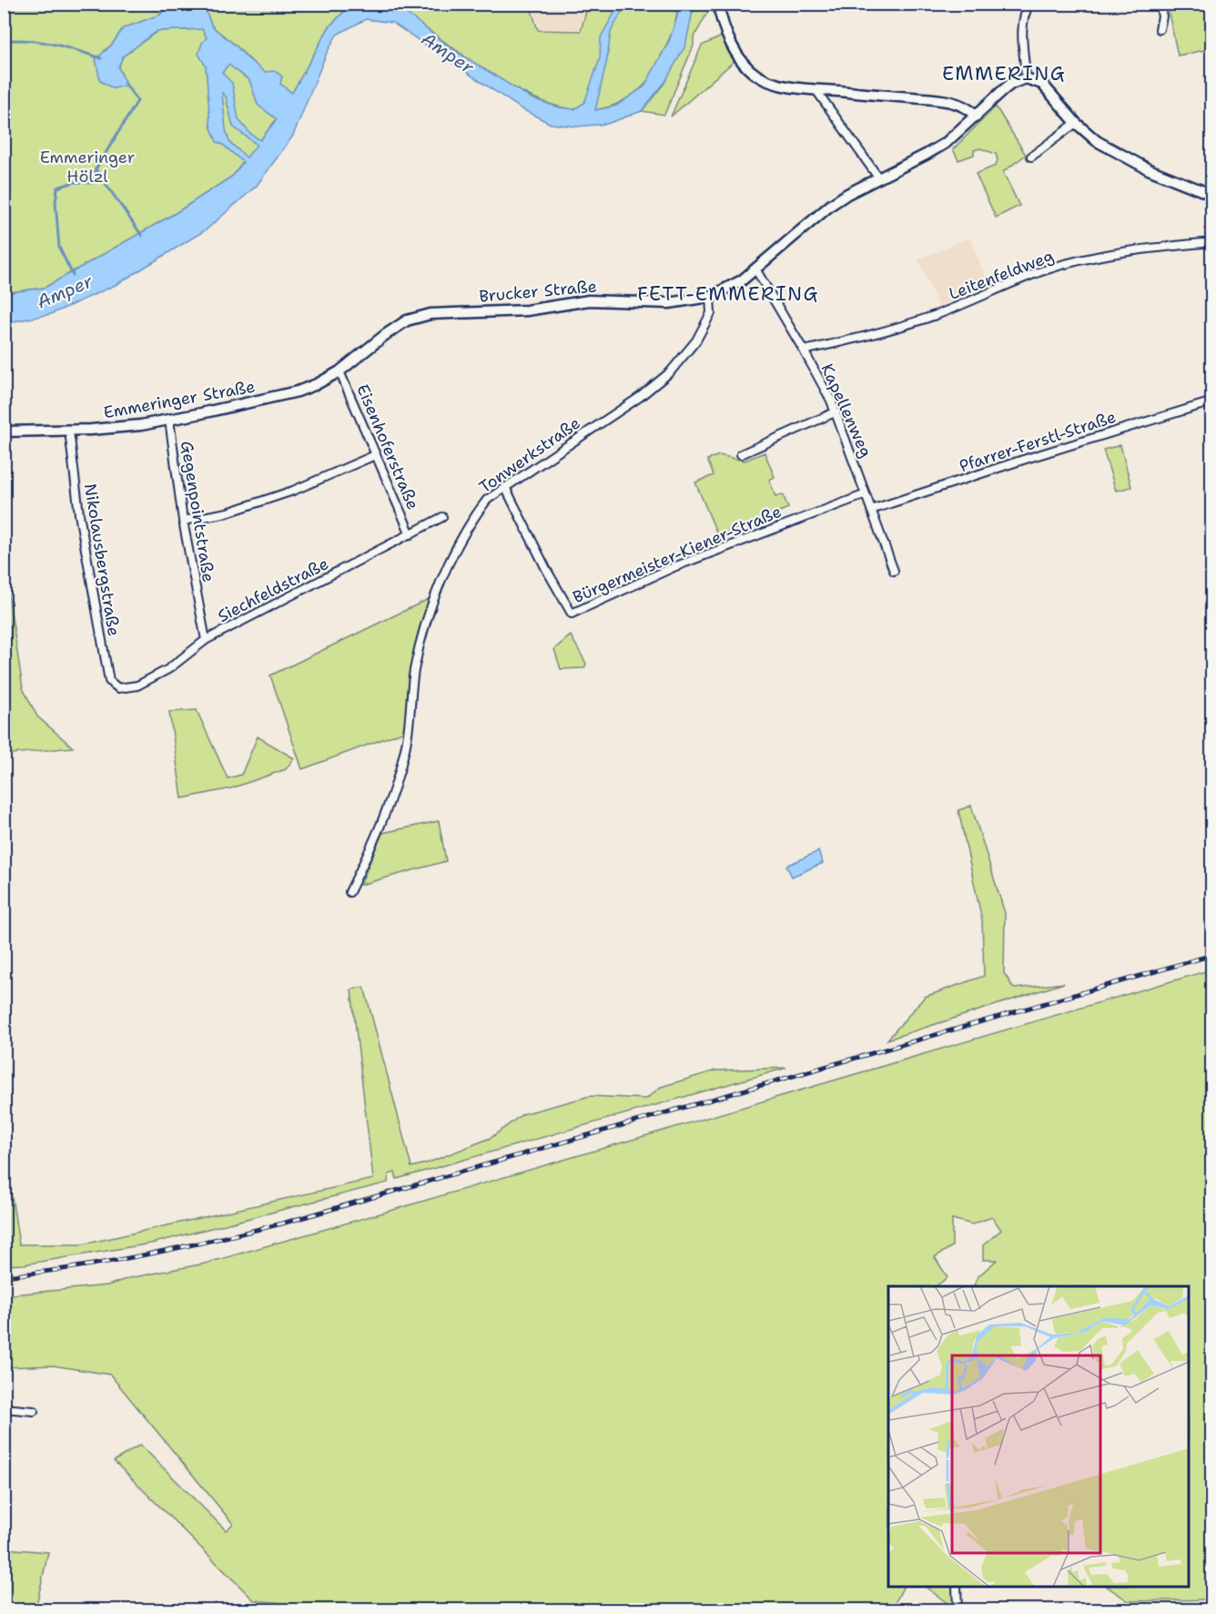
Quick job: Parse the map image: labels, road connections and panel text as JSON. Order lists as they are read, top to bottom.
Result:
{
  "streets": {
    "street": [
      "Leitenfeldweg",
      "Brucker Straße",
      "Emmeringer Straße",
      "Kapellenweg",
      "Pfarrer-Ferstl-Straße",
      "Eisenhoferstraße",
      "Tonwerkstraße",
      "Gegenpointstraße",
      "Bürgermeister-Kiener-Straße",
      "Nikolausbergstraße",
      "Siechfeldstraße"
    ]
  },
  "crossings": [
    ["Leitenfeldweg", "Kapellenweg"],
    ["Brucker Straße", "Emmeringer Straße"],
    ["Brucker Straße", "Kapellenweg"],
    ["Brucker Straße", "Tonwerkstraße"],
    ["Emmeringer Straße", "Eisenhoferstraße"],
    ["Emmeringer Straße", "Gegenpointstraße"],
    ["Emmeringer Straße", "Nikolausbergstraße"],
    ["Kapellenweg", "Pfarrer-Ferstl-Straße"],
    ["Kapellenweg", "Bürgermeister-Kiener-Straße"],
    ["Eisenhoferstraße", "Siechfeldstraße"],
    ["Tonwerkstraße", "Bürgermeister-Kiener-Straße"],
    ["Gegenpointstraße", "Siechfeldstraße"],
    ["Nikolausbergstraße", "Siechfeldstraße"]
  ],
  "districts": ["EMMERING", "FETT-EMMERING"],
  "water": ["Amper"],
  "parks": ["Emmeringer Hölzl"]
}
